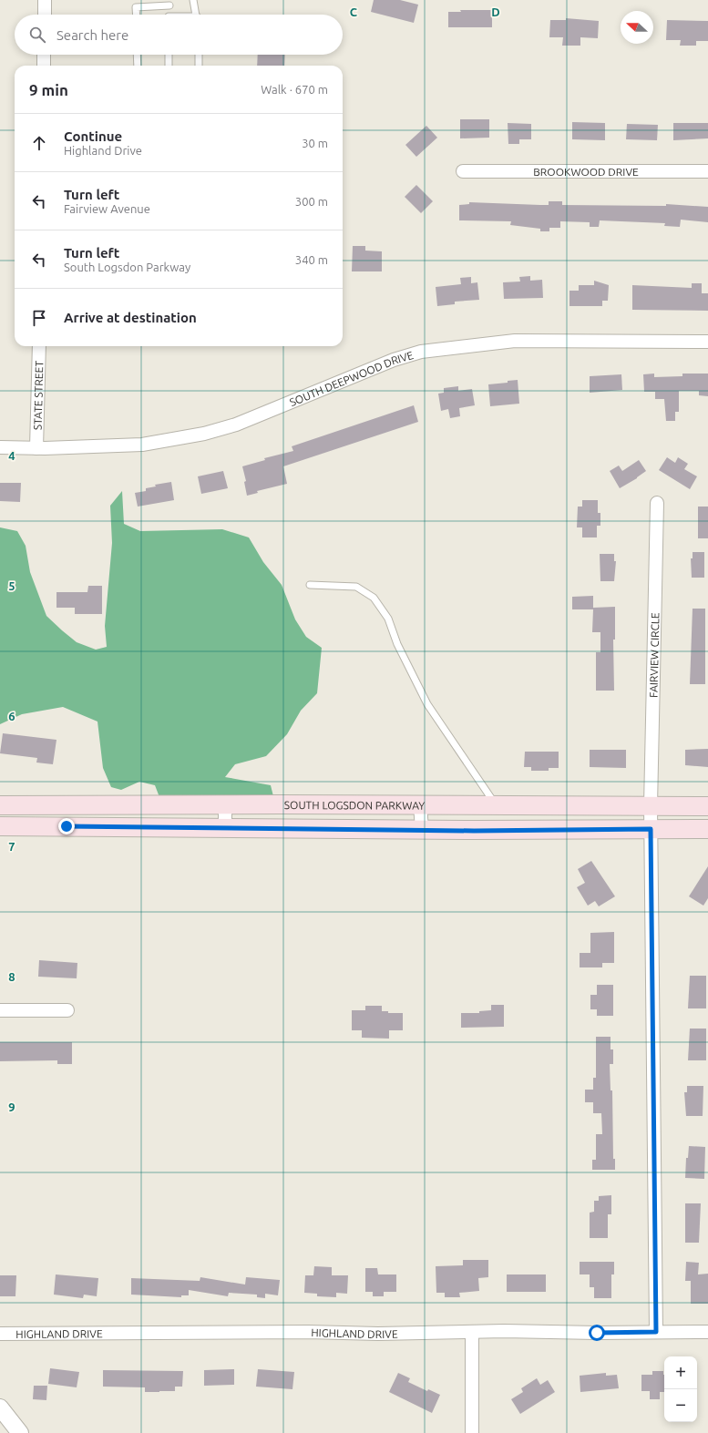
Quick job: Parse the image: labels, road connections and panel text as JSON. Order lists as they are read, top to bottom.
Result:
{
  "streets": {
    "main road": ["SOUTH LOGSDON PARKWAY"],
    "street": [
      "BROOKWOOD DRIVE",
      "SOUTH DEEPWOOD DRIVE",
      "STATE STREET",
      "FAIRVIEW CIRCLE",
      "HIGHLAND DRIVE"
    ]
  },
  "crossings": [
    ["SOUTH DEEPWOOD DRIVE", "STATE STREET"],
    ["FAIRVIEW CIRCLE", "SOUTH LOGSDON PARKWAY"],
    ["FAIRVIEW CIRCLE", "HIGHLAND DRIVE"]
  ],
  "north": "left",
  "page": {
    "search": "Search here",
    "heading": ["9 min", "Walk · 670 m"],
    "list": [
      ["Continue", "Highland Drive", "30 m"],
      ["Turn left", "Fairview Avenue", "300 m"],
      ["Turn left", "South Logsdon Parkway", "340 m"],
      "Arrive at destination"
    ],
    "map_buttons": ["+", "−"]
  },
  "grid": {
    "columns": ["C", "D"],
    "rows": [
      "4",
      "5",
      "6",
      "7",
      "8",
      "9"
    ]
  }
}
